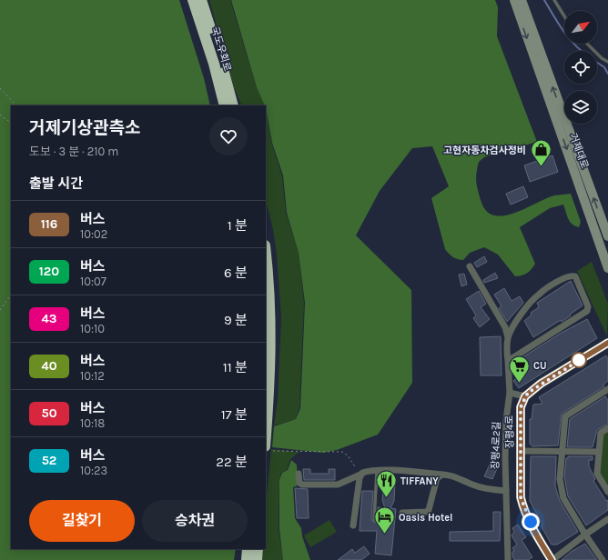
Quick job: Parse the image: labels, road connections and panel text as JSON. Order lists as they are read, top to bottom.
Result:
{
  "streets": {
    "highway": ["국도우회로"],
    "main road": ["거제대로", "장평4로"],
    "street": ["장평4로2길"]
  },
  "places": {
    "shop": ["고현자동차검사정비"],
    "supermarket": ["CU"],
    "restaurant": ["TIFFANY"],
    "hotel": ["Oasis Hotel"]
  },
  "lines": ["bus line 116"],
  "north": "top right",
  "page": {
    "heading": [
      ["거제기상관측소", "도보 · 3 분 · 210 m"],
      "출발 시간"
    ],
    "list": [
      {
        "mark": "116",
        "name": "버스",
        "note": "10:02",
        "value": "1 분"
      },
      {
        "mark": "120",
        "name": "버스",
        "note": "10:07",
        "value": "6 분"
      },
      {
        "mark": "43",
        "name": "버스",
        "note": "10:10",
        "value": "9 분"
      },
      {
        "mark": "40",
        "name": "버스",
        "note": "10:12",
        "value": "11 분"
      },
      {
        "mark": "50",
        "name": "버스",
        "note": "10:18",
        "value": "17 분"
      },
      {
        "mark": "52",
        "name": "버스",
        "note": "10:23",
        "value": "22 분"
      }
    ],
    "buttons": ["길찾기", "승차권"]
  }
}
